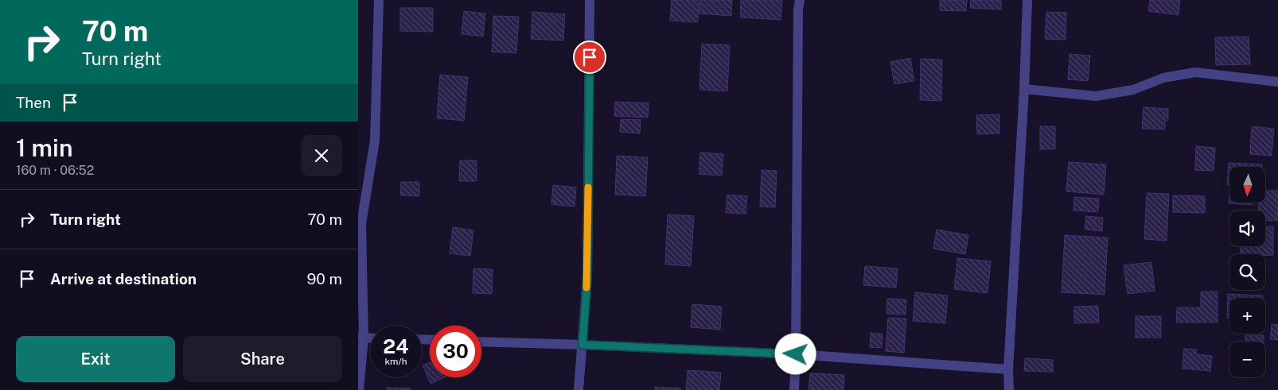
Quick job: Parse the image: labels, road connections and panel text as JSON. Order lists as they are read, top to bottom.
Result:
{
  "north": "bottom",
  "page": {
    "turn": ["70 m", "Turn right"],
    "then": "Then",
    "heading": ["1 min", "160 m · 06:52"],
    "map_buttons": ["+", "−"],
    "list": [
      {
        "name": "Turn right",
        "value": "70 m"
      },
      {
        "name": "Arrive at destination",
        "value": "90 m"
      }
    ],
    "speed": "24 km/h",
    "limit": "30",
    "buttons": ["Exit", "Share"]
  }
}
